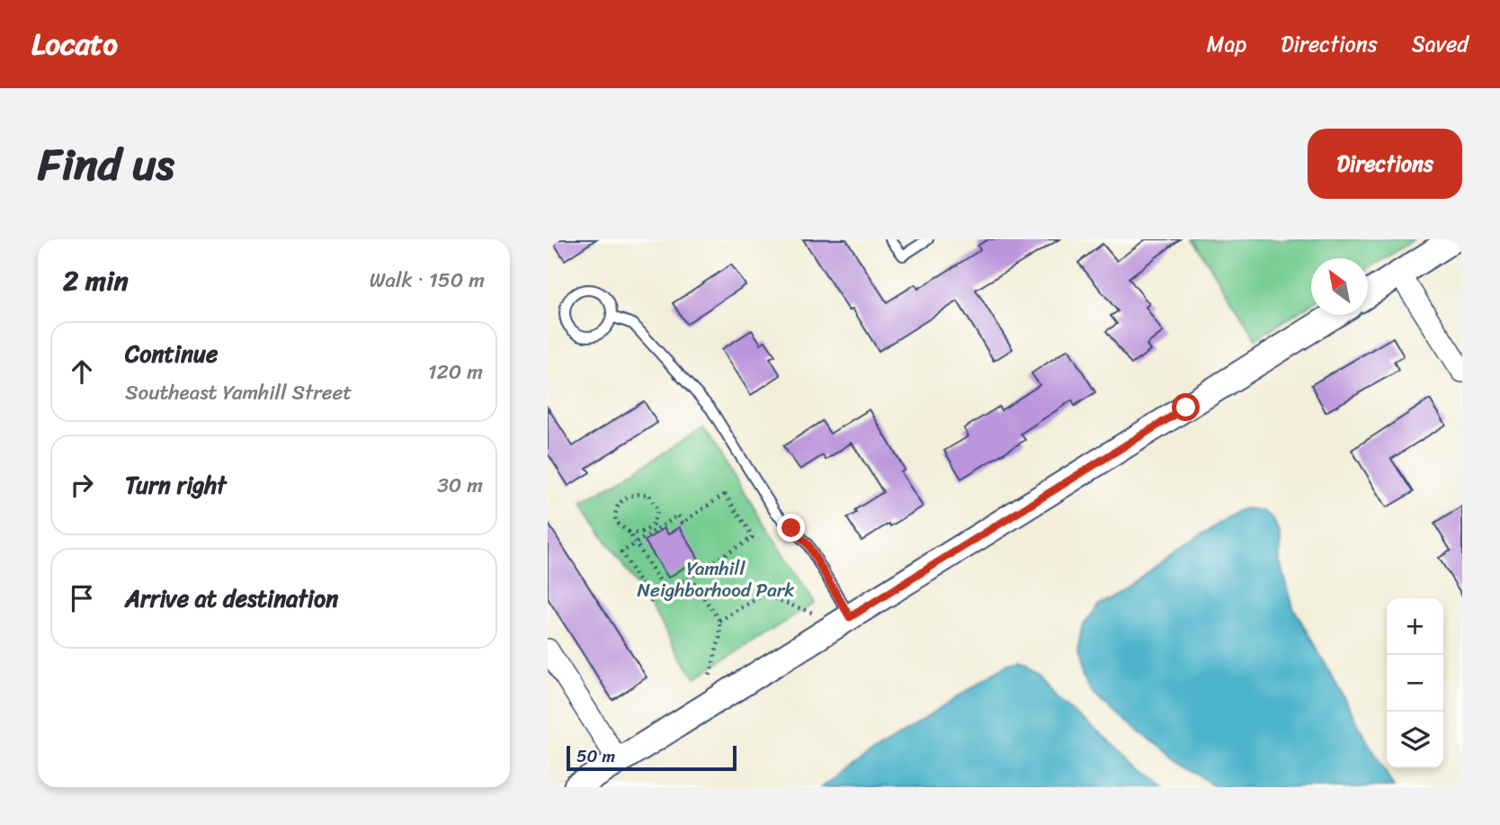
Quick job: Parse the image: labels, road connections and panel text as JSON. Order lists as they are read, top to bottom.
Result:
{
  "parks": ["Yamhill Neighborhood Park"],
  "scale_bar": "50 m",
  "north": "top left",
  "page": {
    "header": "Locato",
    "nav": ["Map", "Directions", "Saved"],
    "title": "Find us",
    "buttons": "Directions",
    "heading": ["2 min", "Walk · 150 m"],
    "list": [
      ["Continue", "Southeast Yamhill Street", "120 m"],
      ["Turn right", "30 m"],
      "Arrive at destination"
    ],
    "map_buttons": ["+", "−"],
    "scale": "50 m"
  }
}
